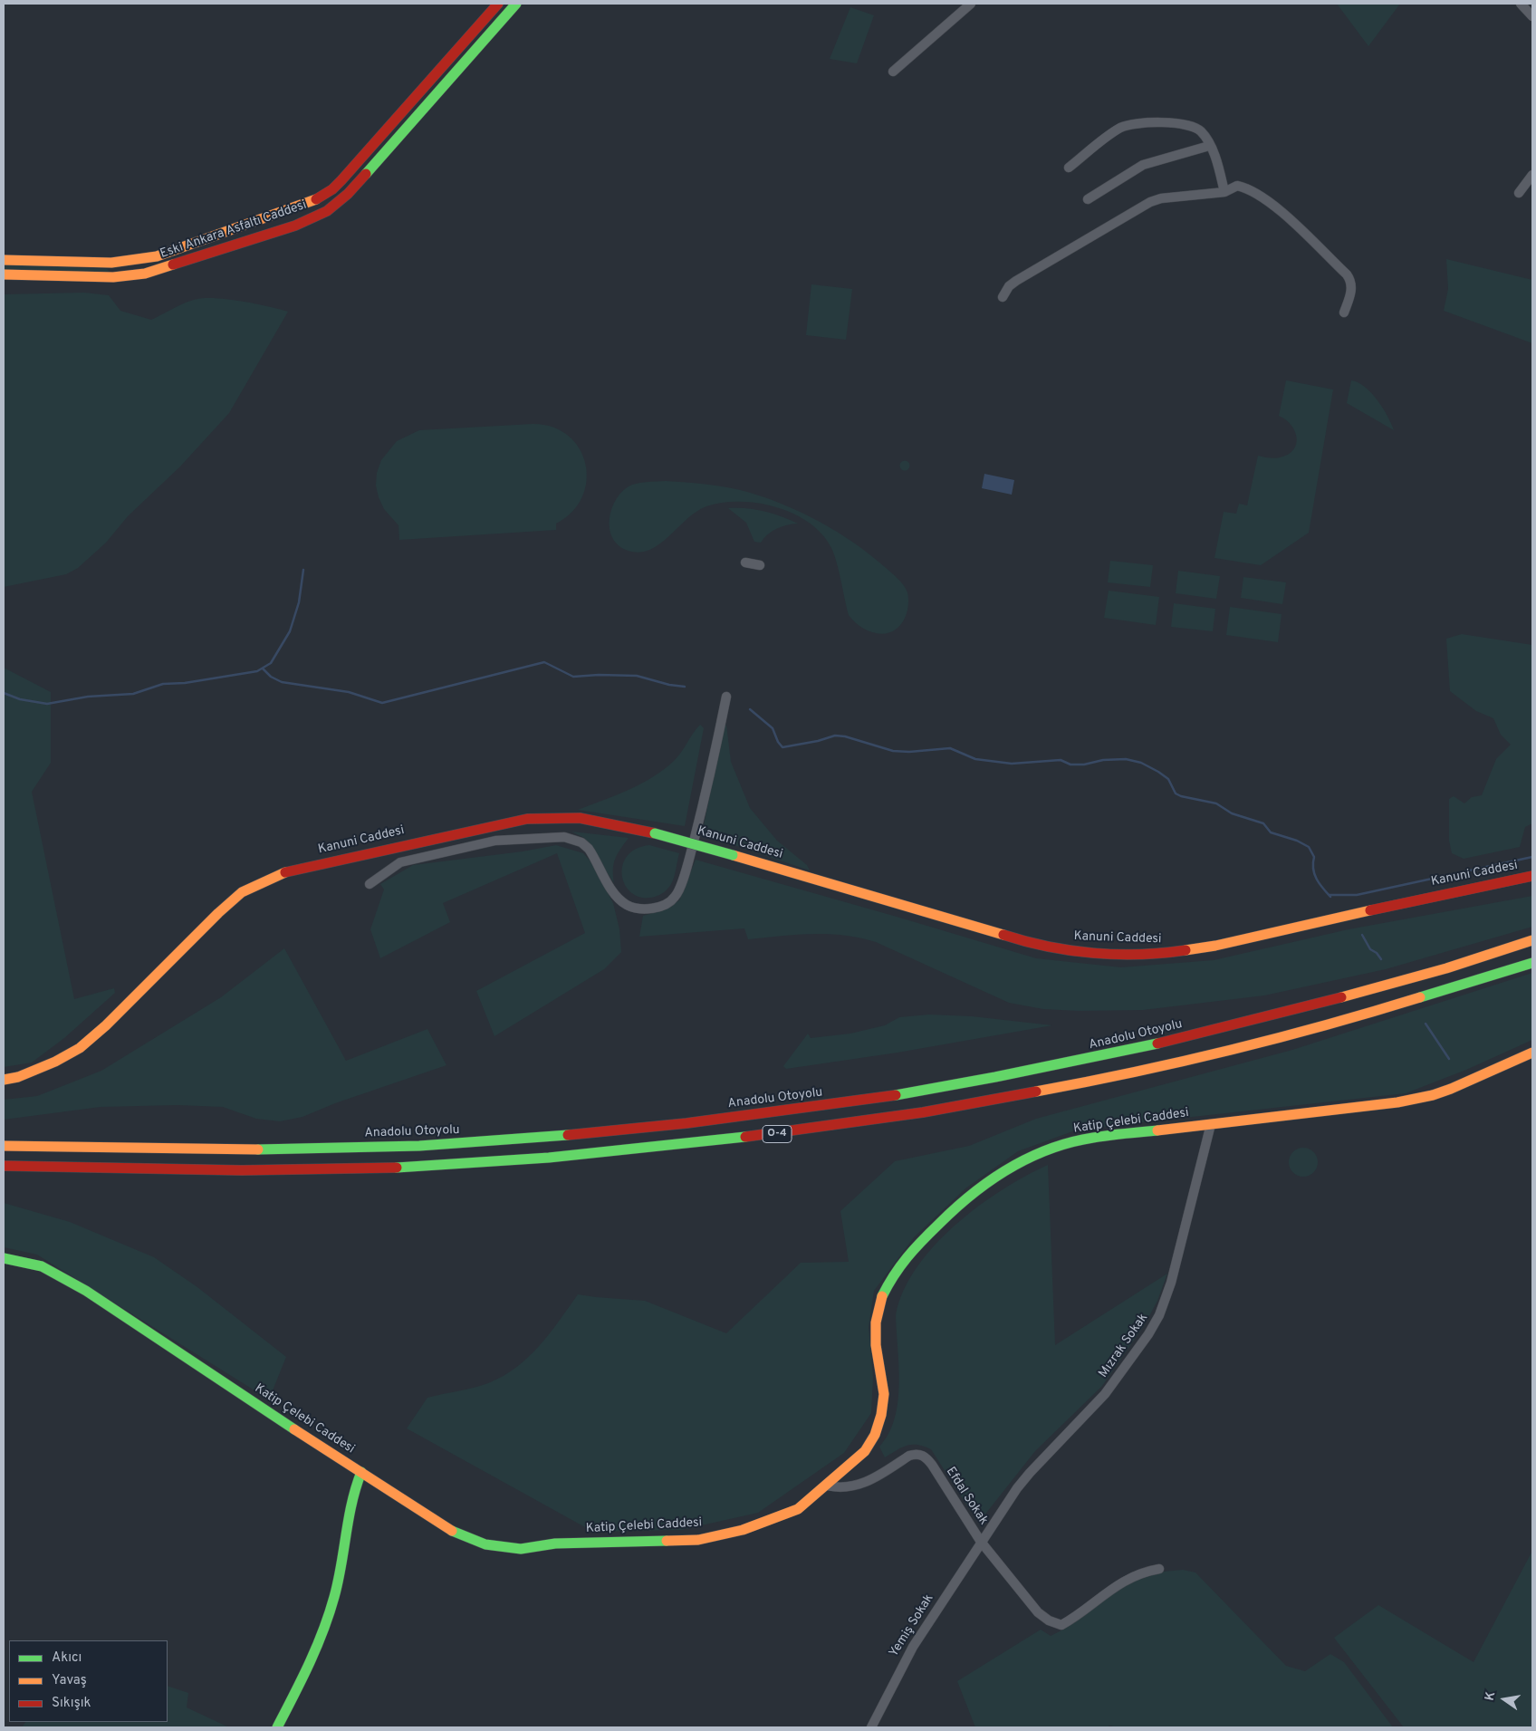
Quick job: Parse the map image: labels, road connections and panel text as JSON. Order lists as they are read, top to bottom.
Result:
{
  "streets": {
    "main road": [
      "Eski Ankara Asfaltı Caddesi",
      "Kanuni Caddesi",
      "Anadolu Otoyolu",
      "Katip Çelebi Caddesi",
      "O-4"
    ],
    "street": ["Mızrak Sokak", "Efdal Sokak", "Yemiş Sokak"]
  },
  "crossings": [
    ["Katip Çelebi Caddesi", "Mızrak Sokak"],
    ["Katip Çelebi Caddesi", "Efdal Sokak"],
    ["Mızrak Sokak", "Efdal Sokak"],
    ["Mızrak Sokak", "Yemiş Sokak"],
    ["Efdal Sokak", "Yemiş Sokak"]
  ],
  "legend": ["Akıcı", "Yavaş", "Sıkışık"],
  "north": "left"
}
